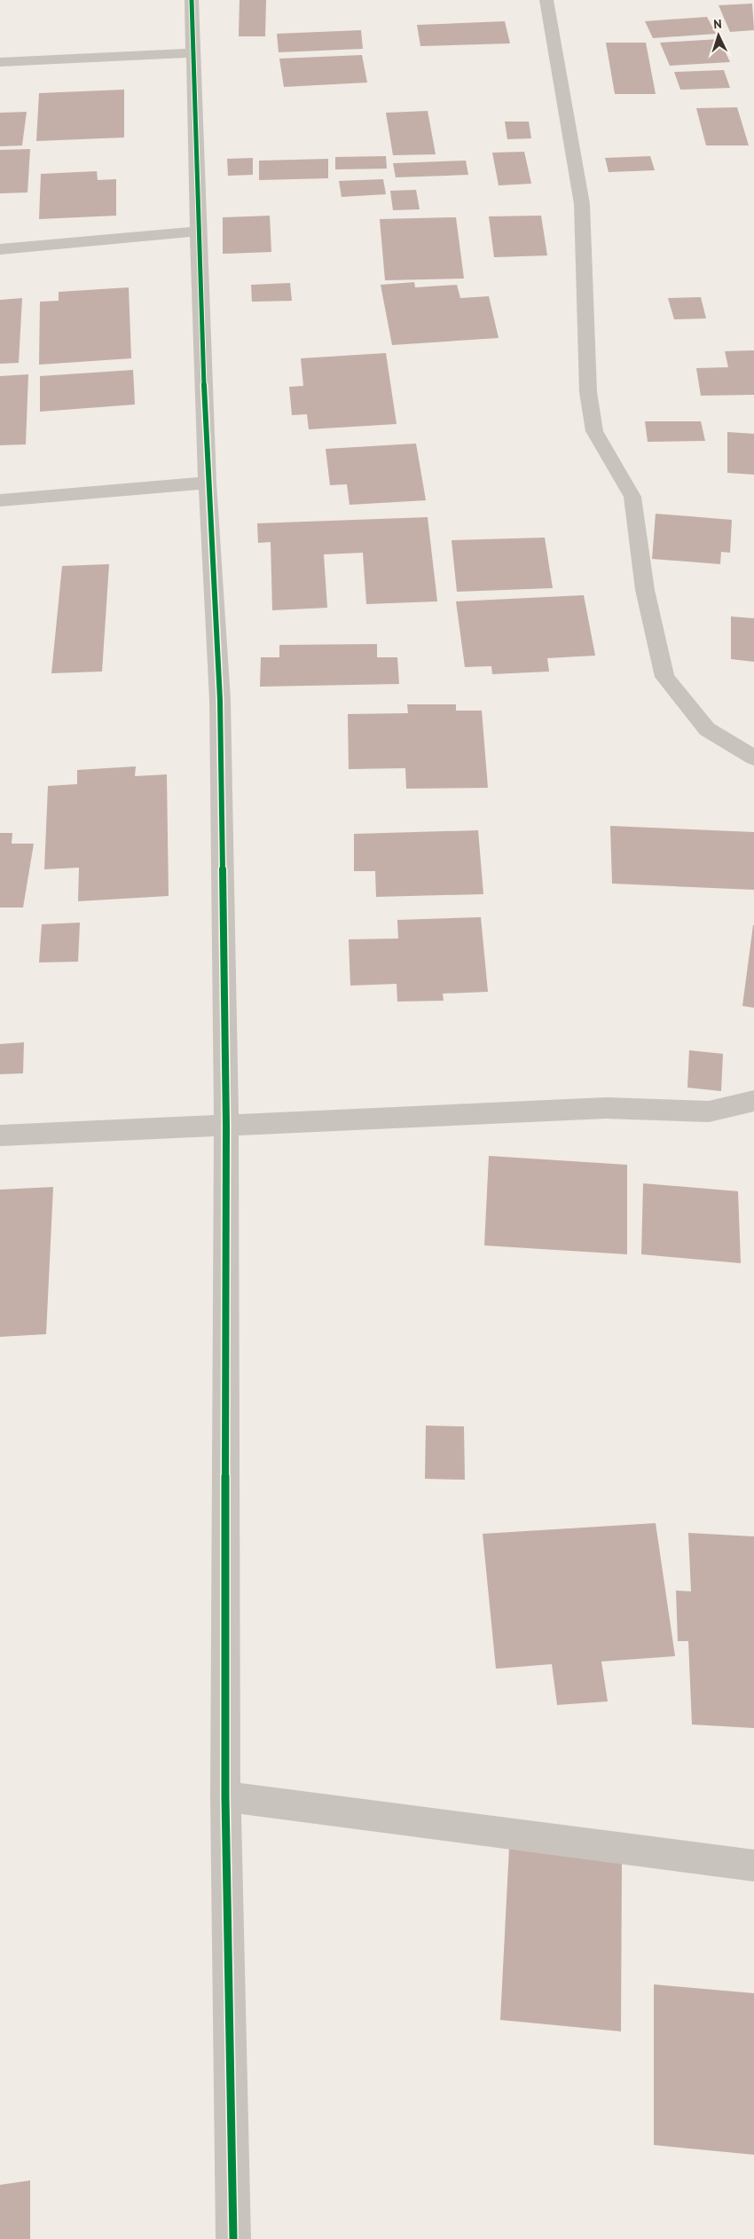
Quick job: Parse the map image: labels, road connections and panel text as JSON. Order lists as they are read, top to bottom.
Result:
{
  "north": "top"
}
